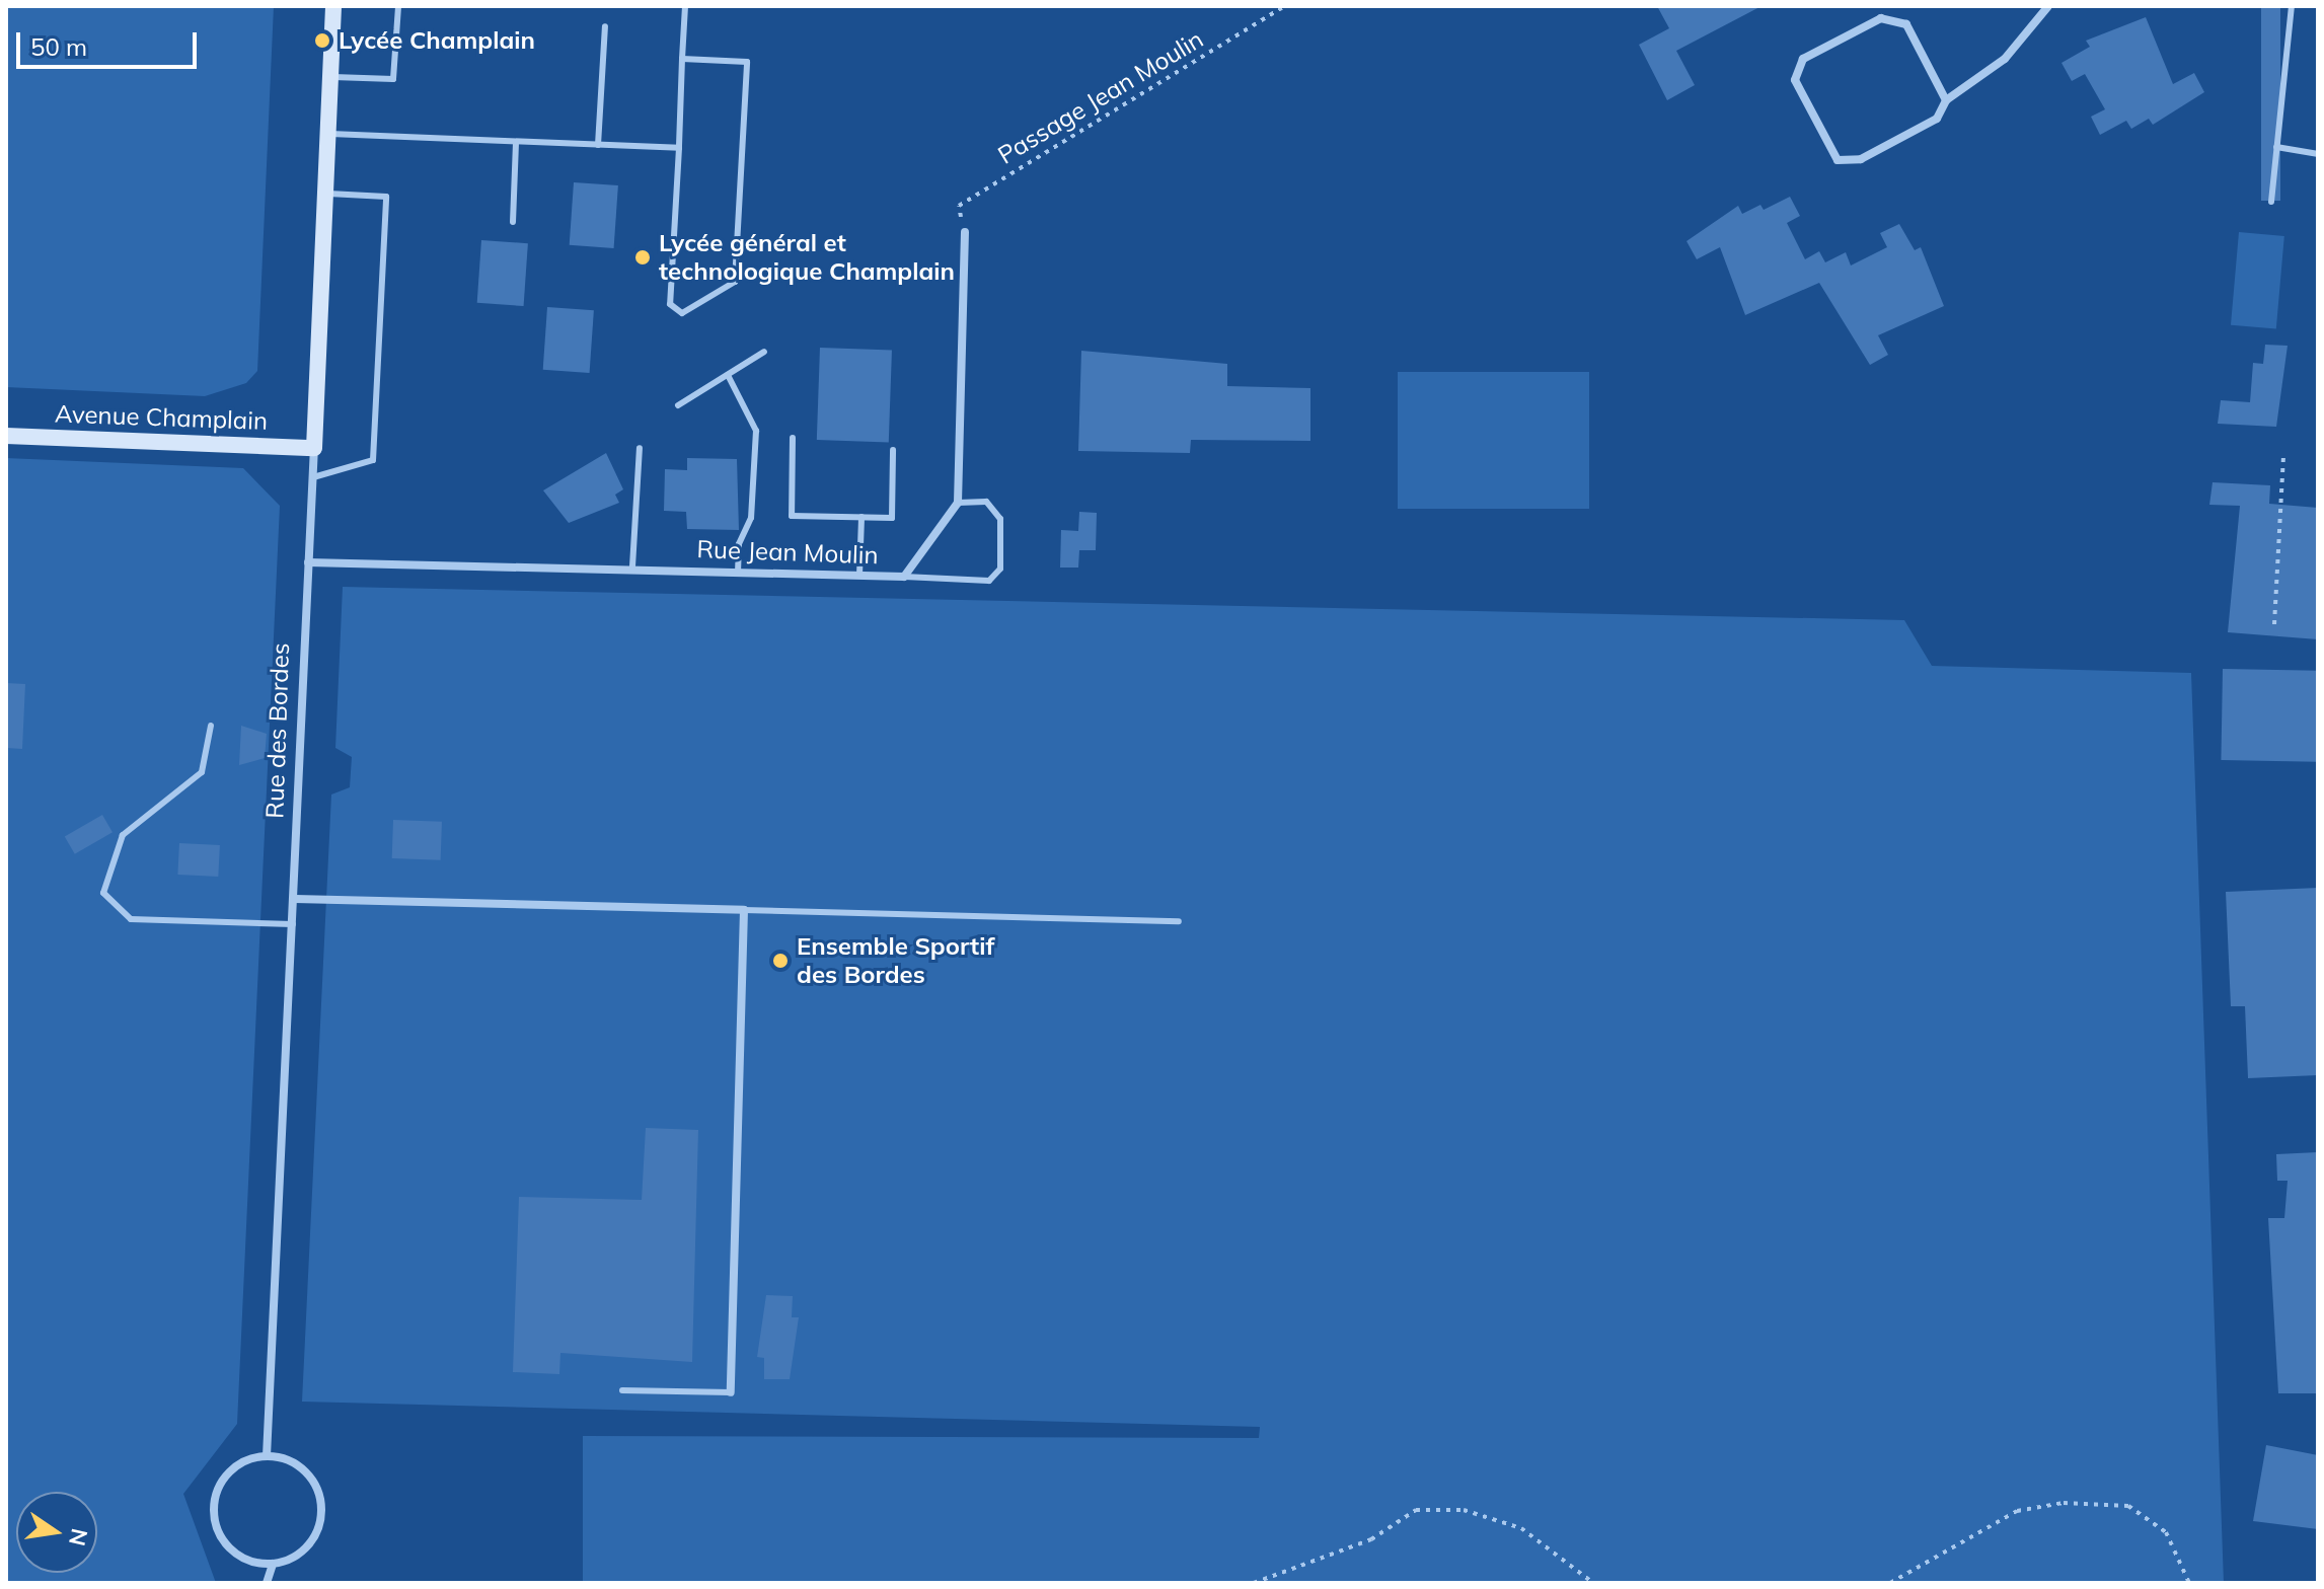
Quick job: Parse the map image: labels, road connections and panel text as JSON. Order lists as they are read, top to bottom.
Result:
{
  "streets": {
    "street": ["Avenue Champlain", "Rue Jean Moulin", "Rue des Bordes"],
    "path": ["Passage Jean Moulin"]
  },
  "crossings": [
    ["Avenue Champlain", "Rue des Bordes"],
    ["Rue Jean Moulin", "Rue des Bordes"]
  ],
  "places": ["Lycée Champlain", "Lycée général et technologique Champlain", "Ensemble Sportif des Bordes"],
  "scale_bar": "50 m",
  "north": "right"
}
